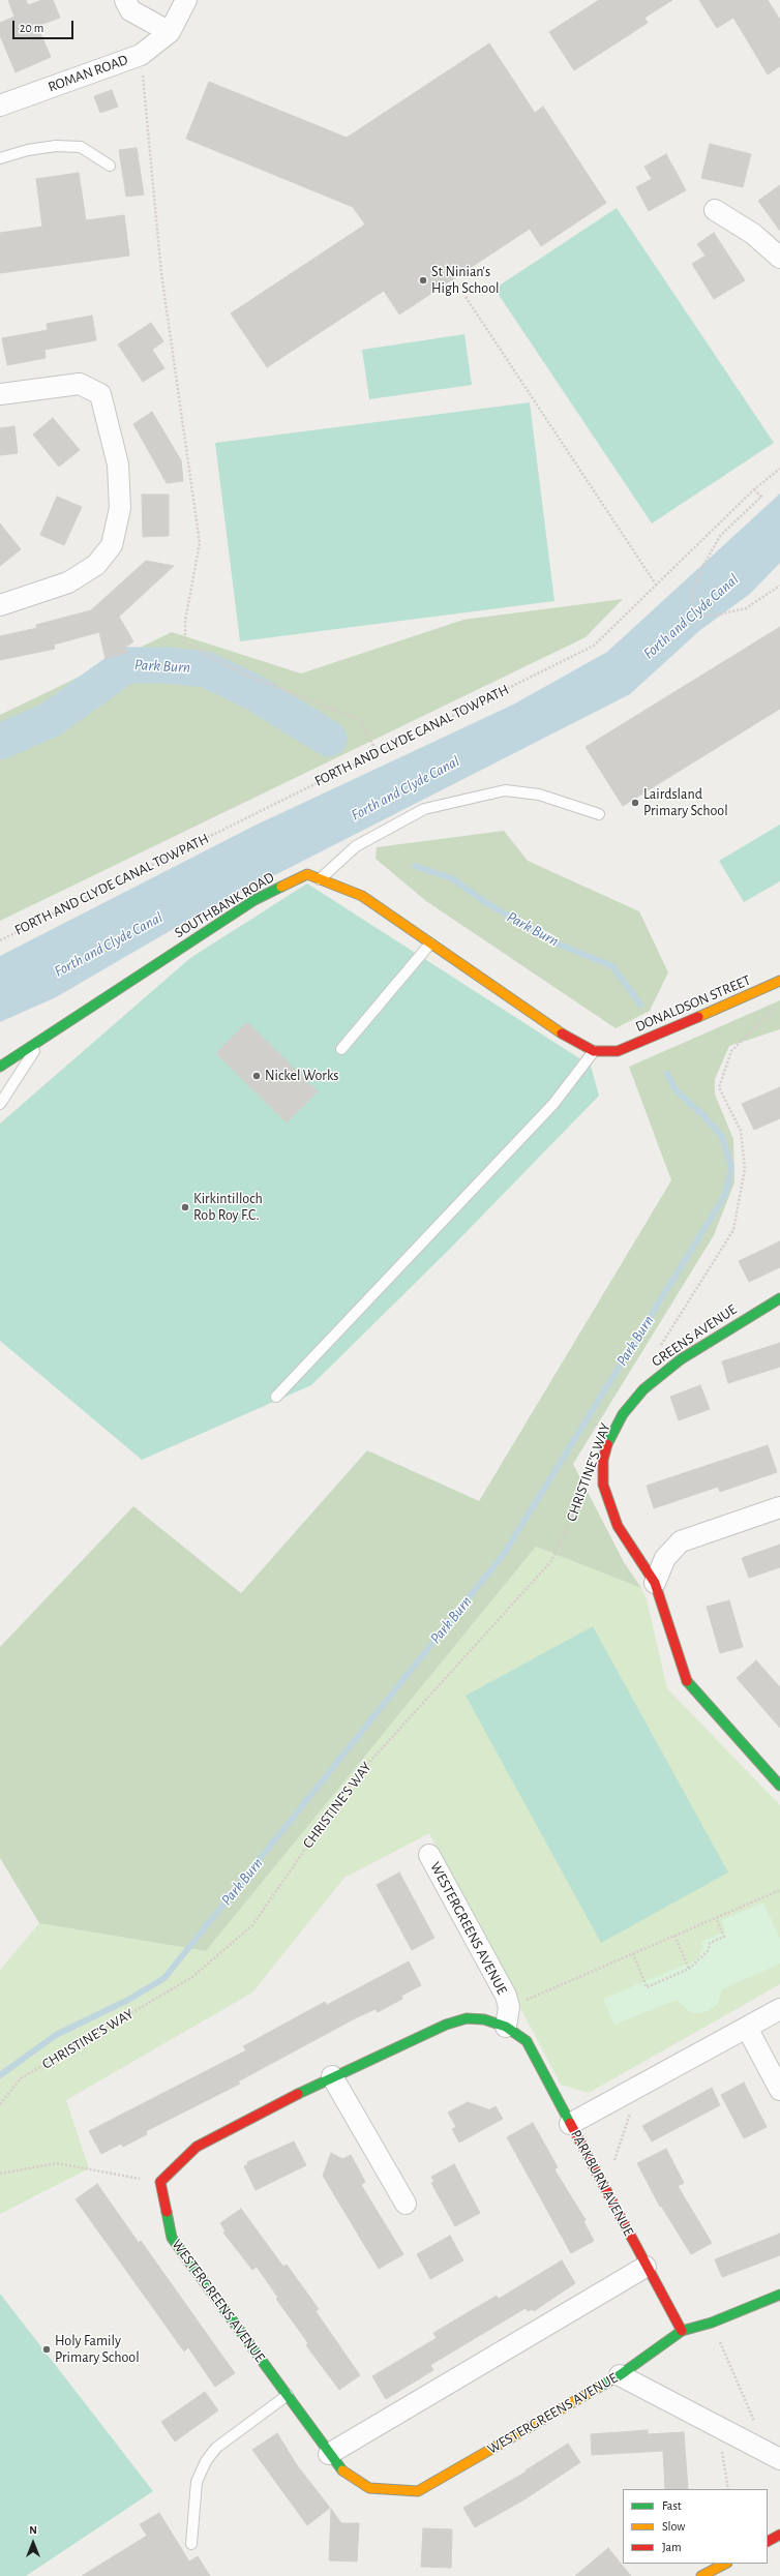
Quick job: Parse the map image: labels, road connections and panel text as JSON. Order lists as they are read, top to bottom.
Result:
{
  "streets": {
    "street": [
      "ROMAN ROAD",
      "SOUTHBANK ROAD",
      "DONALDSON STREET",
      "GREENS AVENUE",
      "WESTERGREENS AVENUE",
      "PARKBURN AVENUE"
    ],
    "path": ["FORTH AND CLYDE CANAL TOWPATH", "CHRISTINE'S WAY"]
  },
  "crossings": [
    ["SOUTHBANK ROAD", "DONALDSON STREET"],
    ["WESTERGREENS AVENUE", "PARKBURN AVENUE"]
  ],
  "water": ["Forth and Clyde Canal", "Park Burn"],
  "places": [
    "St Ninian's High School",
    "Lairdsland Primary School",
    "Nickel Works",
    "Kirkintilloch Rob Roy F.C.",
    "Holy Family Primary School"
  ],
  "legend": ["Fast", "Slow", "Jam"],
  "scale_bar": "20 m",
  "north": "top"
}
